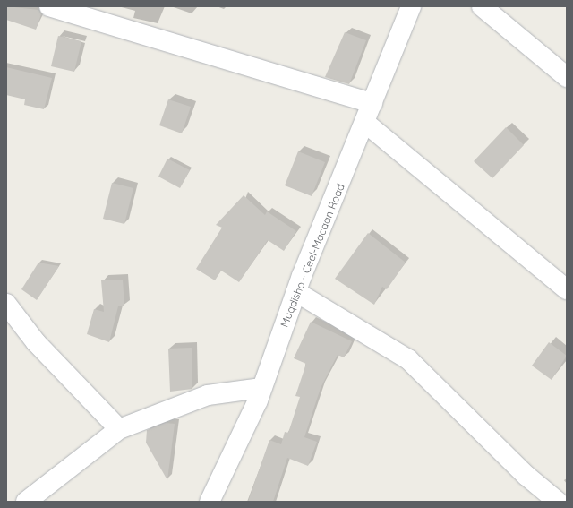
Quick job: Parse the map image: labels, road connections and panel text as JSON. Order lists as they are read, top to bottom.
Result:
{
  "streets": {
    "street": ["Muqdisho - Ceel-Macaan Road"]
  }
}
